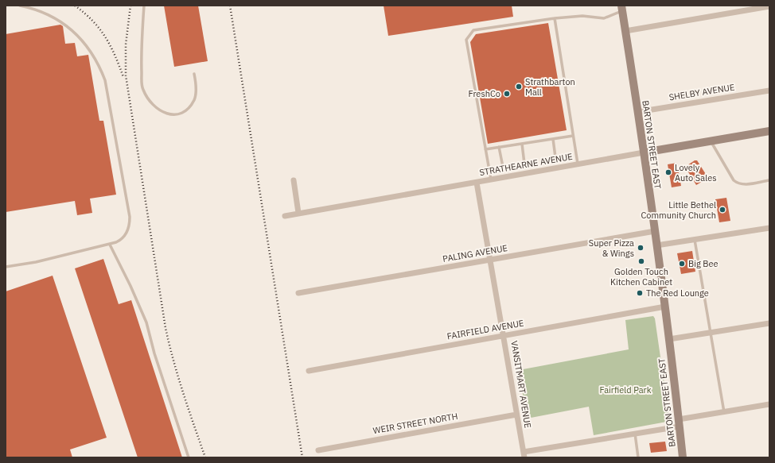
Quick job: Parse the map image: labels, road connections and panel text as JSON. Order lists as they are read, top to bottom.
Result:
{
  "streets": {
    "main road": ["BARTON STREET EAST", "STRATHEARNE AVENUE"],
    "street": [
      "SHELBY AVENUE",
      "PALING AVENUE",
      "FAIRFIELD AVENUE",
      "VANSITMART AVENUE",
      "WEIR STREET NORTH"
    ]
  },
  "crossings": [
    ["SHELBY AVENUE", "BARTON STREET EAST"],
    ["BARTON STREET EAST", "STRATHEARNE AVENUE"],
    ["BARTON STREET EAST", "PALING AVENUE"],
    ["BARTON STREET EAST", "FAIRFIELD AVENUE"],
    ["STRATHEARNE AVENUE", "VANSITMART AVENUE"],
    ["PALING AVENUE", "VANSITMART AVENUE"],
    ["FAIRFIELD AVENUE", "VANSITMART AVENUE"],
    ["VANSITMART AVENUE", "WEIR STREET NORTH"]
  ],
  "parks": ["Fairfield Park"],
  "places": [
    "Strathbarton Mall",
    "FreshCo",
    "Lovely Auto Sales",
    "Little Bethel Community Church",
    "Super Pizza & Wings",
    "Golden Touch Kitchen Cabinet",
    "Big Bee",
    "The Red Lounge"
  ]
}
